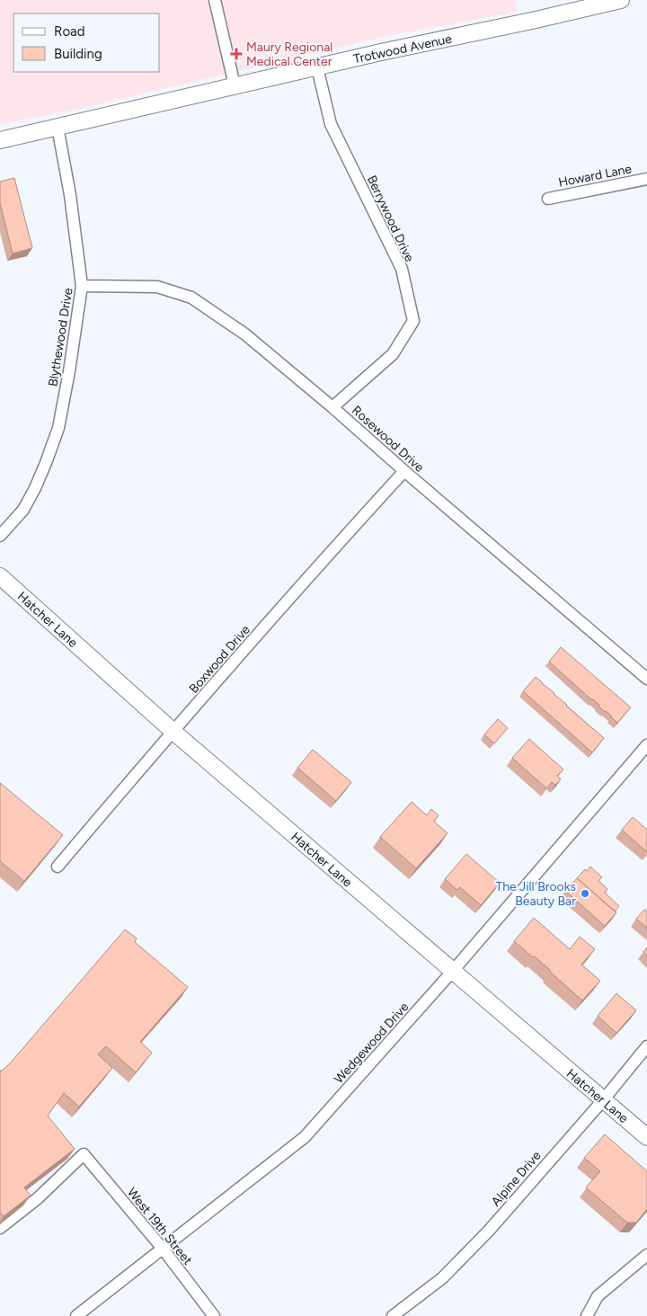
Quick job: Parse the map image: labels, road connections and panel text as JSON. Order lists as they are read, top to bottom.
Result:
{
  "streets": {
    "street": [
      "Trotwood Avenue",
      "Howard Lane",
      "Berrywood Drive",
      "Blythewood Drive",
      "Rosewood Drive",
      "Hatcher Lane",
      "Boxwood Drive",
      "Wedgewood Drive",
      "Alpine Drive",
      "West 19th Street"
    ]
  },
  "crossings": [
    ["Trotwood Avenue", "Berrywood Drive"],
    ["Trotwood Avenue", "Blythewood Drive"],
    ["Berrywood Drive", "Rosewood Drive"],
    ["Blythewood Drive", "Rosewood Drive"],
    ["Rosewood Drive", "Boxwood Drive"],
    ["Hatcher Lane", "Boxwood Drive"],
    ["Hatcher Lane", "Wedgewood Drive"],
    ["Hatcher Lane", "Alpine Drive"],
    ["Wedgewood Drive", "West 19th Street"]
  ],
  "places": {
    "health": ["Maury Regional Medical Center"],
    "other": ["The Jill Brooks Beauty Bar"]
  },
  "legend": ["Road", "Building"]
}
